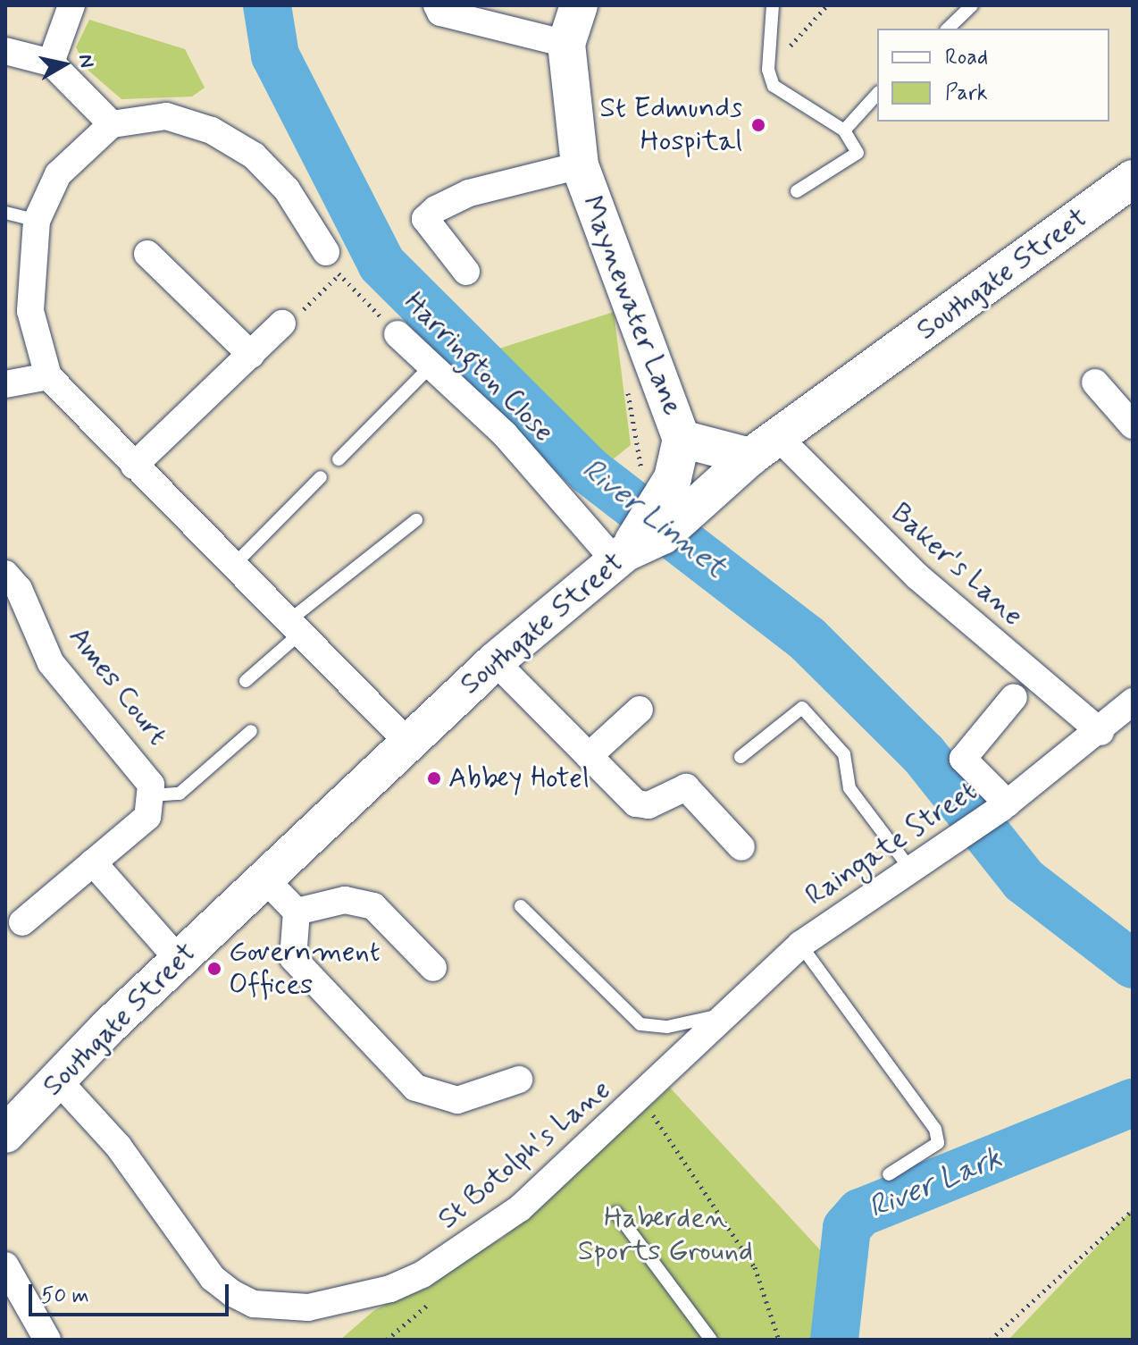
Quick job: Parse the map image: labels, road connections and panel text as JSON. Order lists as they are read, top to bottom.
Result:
{
  "streets": {
    "street": [
      "Southgate Street",
      "Maynewater Lane",
      "Harrington Close",
      "Baker's Lane",
      "Ames Court",
      "Raingate Street",
      "St Botolph's Lane"
    ]
  },
  "crossings": [
    ["Southgate Street", "Maynewater Lane"],
    ["Southgate Street", "Harrington Close"],
    ["Southgate Street", "Baker's Lane"],
    ["Southgate Street", "St Botolph's Lane"],
    ["Maynewater Lane", "Baker's Lane"],
    ["Baker's Lane", "Raingate Street"],
    ["Raingate Street", "St Botolph's Lane"]
  ],
  "water": ["River Linnet", "River Lark"],
  "parks": ["Haberden Sports Ground"],
  "places": ["St Edmunds Hospital", "Abbey Hotel", "Government Offices"],
  "legend": ["Road", "Park"],
  "scale_bar": "50 m",
  "north": "right"
}
